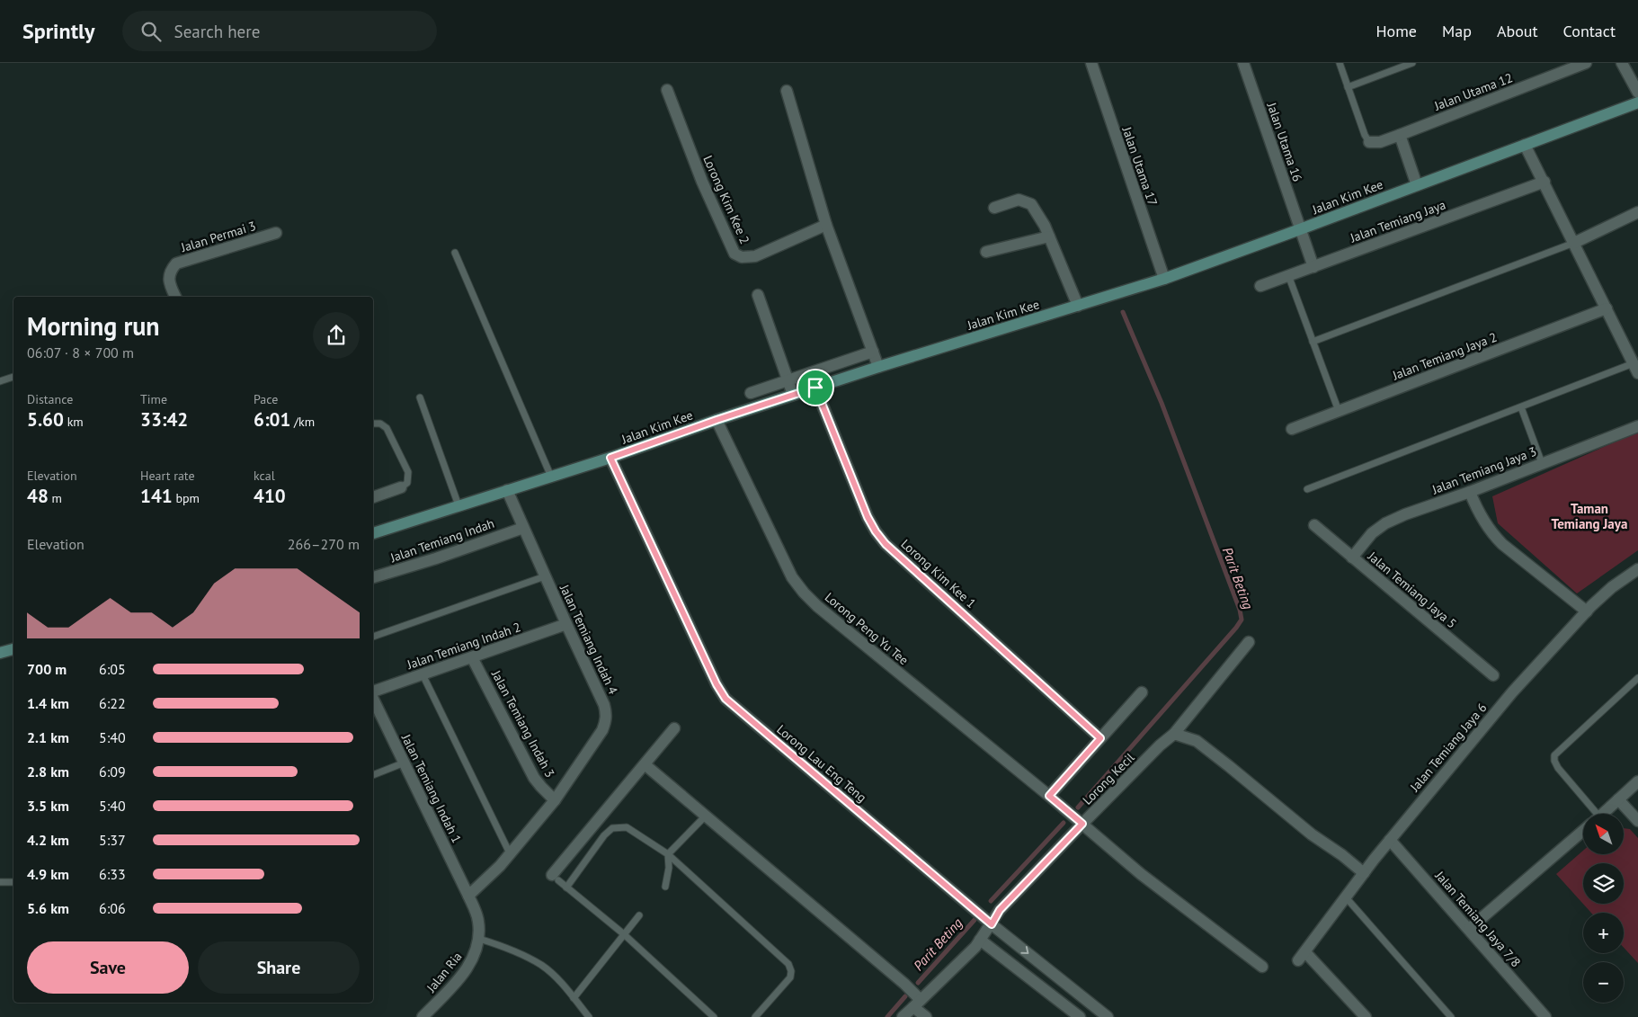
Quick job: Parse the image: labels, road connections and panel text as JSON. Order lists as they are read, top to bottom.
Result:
{
  "streets": {
    "street": [
      "Jalan Utama 12",
      "Jalan Utama 16",
      "Jalan Utama 17",
      "Jalan Kim Kee",
      "Lorong Kim Kee 2",
      "Jalan Temiang Jaya",
      "Jalan Permai 3",
      "Jalan Temiang Jaya 2",
      "Jalan Temiang Jaya 3",
      "Jalan Temiang Indah",
      "Lorong Kim Kee 1",
      "Jalan Temiang Jaya 5",
      "Lorong Peng Yu Tee",
      "Jalan Temiang Indah 4",
      "Jalan Temiang Indah 2",
      "Jalan Temiang Indah 3",
      "Jalan Temiang Jaya 6",
      "Lorong Lau Eng Teng",
      "Lorong Kecil",
      "Jalan Temiang Indah 1",
      "Jalan Temiang Jaya 7/8",
      "Jalan Ria"
    ]
  },
  "crossings": [
    ["Jalan Utama 16", "Jalan Kim Kee"],
    ["Jalan Utama 16", "Jalan Temiang Jaya"],
    ["Jalan Utama 17", "Jalan Kim Kee"],
    ["Jalan Kim Kee", "Lorong Kim Kee 1"],
    ["Jalan Kim Kee", "Lorong Peng Yu Tee"],
    ["Jalan Kim Kee", "Jalan Temiang Indah 4"],
    ["Jalan Kim Kee", "Lorong Lau Eng Teng"],
    ["Jalan Temiang Jaya 3", "Jalan Temiang Jaya 5"],
    ["Jalan Temiang Indah", "Jalan Temiang Indah 4"],
    ["Lorong Peng Yu Tee", "Lorong Kecil"],
    ["Jalan Temiang Indah 4", "Jalan Temiang Indah 2"],
    ["Jalan Temiang Indah 4", "Jalan Temiang Indah 3"],
    ["Jalan Temiang Indah 4", "Jalan Temiang Indah 1"],
    ["Jalan Temiang Indah 2", "Jalan Temiang Indah 3"],
    ["Jalan Temiang Jaya 6", "Jalan Temiang Jaya 7/8"],
    ["Lorong Lau Eng Teng", "Lorong Kecil"],
    ["Jalan Temiang Indah 1", "Jalan Ria"]
  ],
  "districts": ["Taman Temiang Jaya"],
  "water": ["Parit Beting"],
  "north": "top left",
  "page": {
    "header": "Sprintly",
    "search": "Search here",
    "nav": [
      "Home",
      "Map",
      "About",
      "Contact"
    ],
    "heading": ["Morning run", "06:07 · 8 × 700 m"],
    "stats": [
      ["Distance", "5.60 km"],
      ["Time", "33:42"],
      ["Pace", "6:01 /km"],
      ["Elevation", "48 m"],
      ["Heart rate", "141 bpm"],
      ["kcal", "410"]
    ],
    "chart": ["Elevation", "266–270 m"],
    "list": [
      {
        "name": "700 m",
        "note": "6:05"
      },
      {
        "name": "1.4 km",
        "note": "6:22"
      },
      {
        "name": "2.1 km",
        "note": "5:40"
      },
      {
        "name": "2.8 km",
        "note": "6:09"
      },
      {
        "name": "3.5 km",
        "note": "5:40"
      },
      {
        "name": "4.2 km",
        "note": "5:37"
      },
      {
        "name": "4.9 km",
        "note": "6:33"
      },
      {
        "name": "5.6 km",
        "note": "6:06"
      }
    ],
    "map_buttons": ["+", "−"],
    "buttons": ["Save", "Share"]
  }
}
